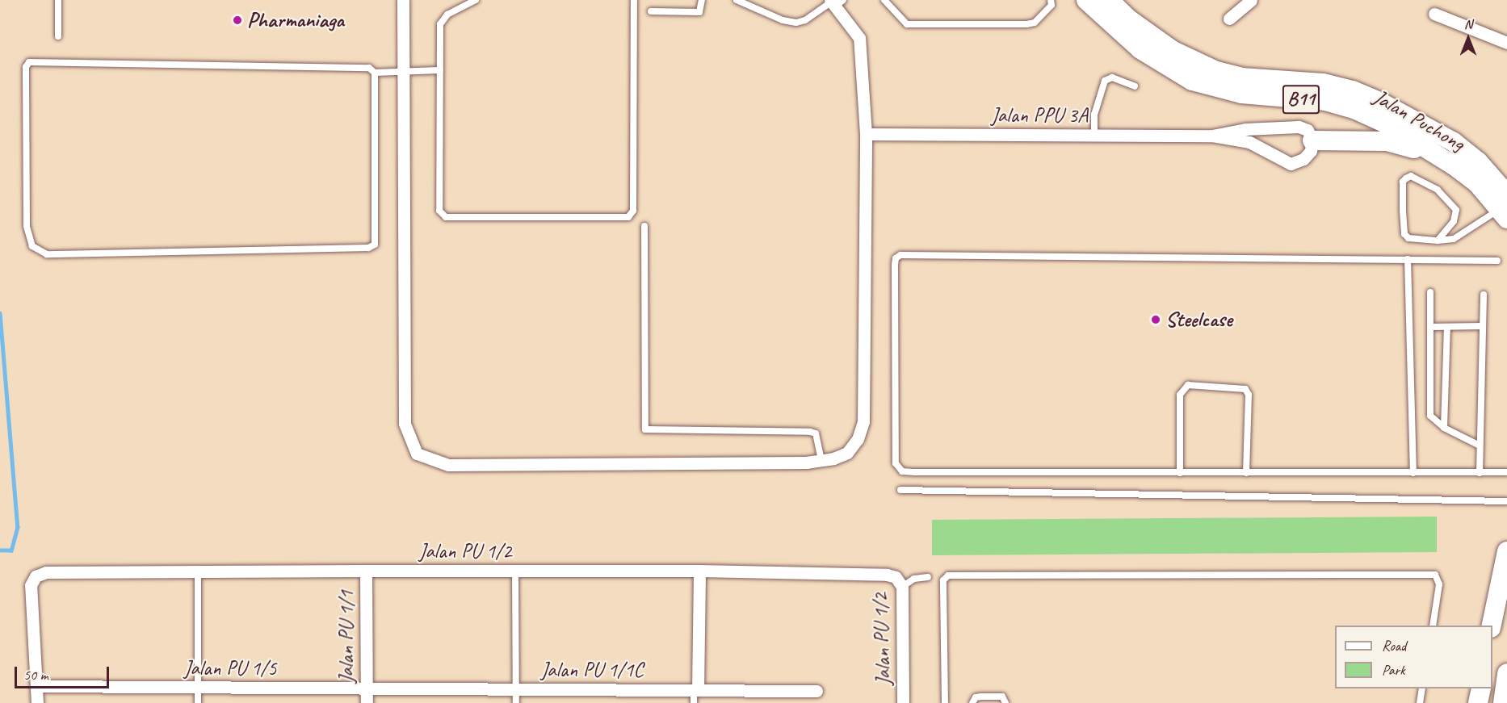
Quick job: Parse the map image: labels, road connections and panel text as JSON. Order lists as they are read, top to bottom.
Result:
{
  "streets": {
    "main road": ["B11", "Jalan Puchong"],
    "street": [
      "Jalan PPU 3A",
      "Jalan PU 1/2",
      "Jalan PU 1/1",
      "Jalan PU 1/5",
      "Jalan PU 1/1C"
    ]
  },
  "crossings": [
    ["Jalan PU 1/2", "Jalan PU 1/1"],
    ["Jalan PU 1/2", "Jalan PU 1/5"],
    ["Jalan PU 1/1", "Jalan PU 1/5"],
    ["Jalan PU 1/1", "Jalan PU 1/1C"],
    ["Jalan PU 1/5", "Jalan PU 1/1C"]
  ],
  "places": ["Pharmaniaga", "Steelcase"],
  "legend": ["Road", "Park"],
  "scale_bar": "50 m",
  "north": "top"
}
